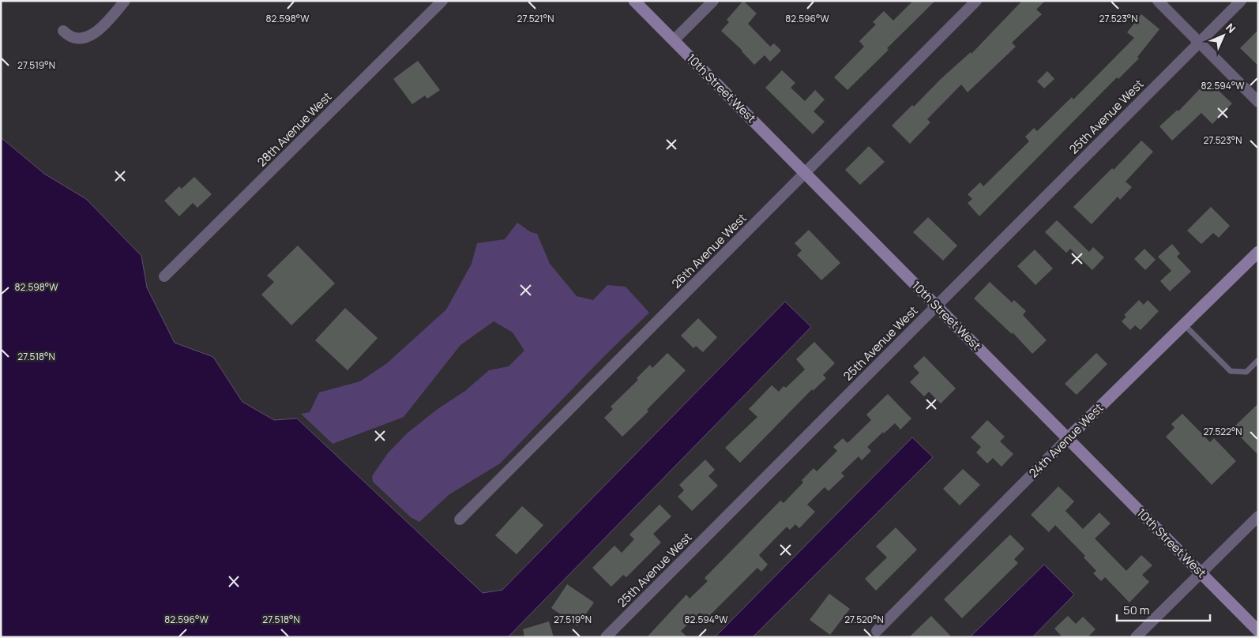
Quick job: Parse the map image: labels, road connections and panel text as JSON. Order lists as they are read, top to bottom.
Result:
{
  "streets": {
    "street": [
      "10th Street West",
      "25th Avenue West",
      "28th Avenue West",
      "26th Avenue West",
      "24th Avenue West"
    ]
  },
  "crossings": [
    ["10th Street West", "25th Avenue West"],
    ["10th Street West", "26th Avenue West"],
    ["10th Street West", "24th Avenue West"]
  ],
  "scale_bar": "50 m",
  "north": "top right",
  "coordinates": [
    "82.598°W",
    "27.521°N",
    "82.596°W",
    "27.523°N",
    "27.519°N",
    "82.594°W",
    "27.518°N",
    "27.522°N",
    "27.520°N"
  ]
}
